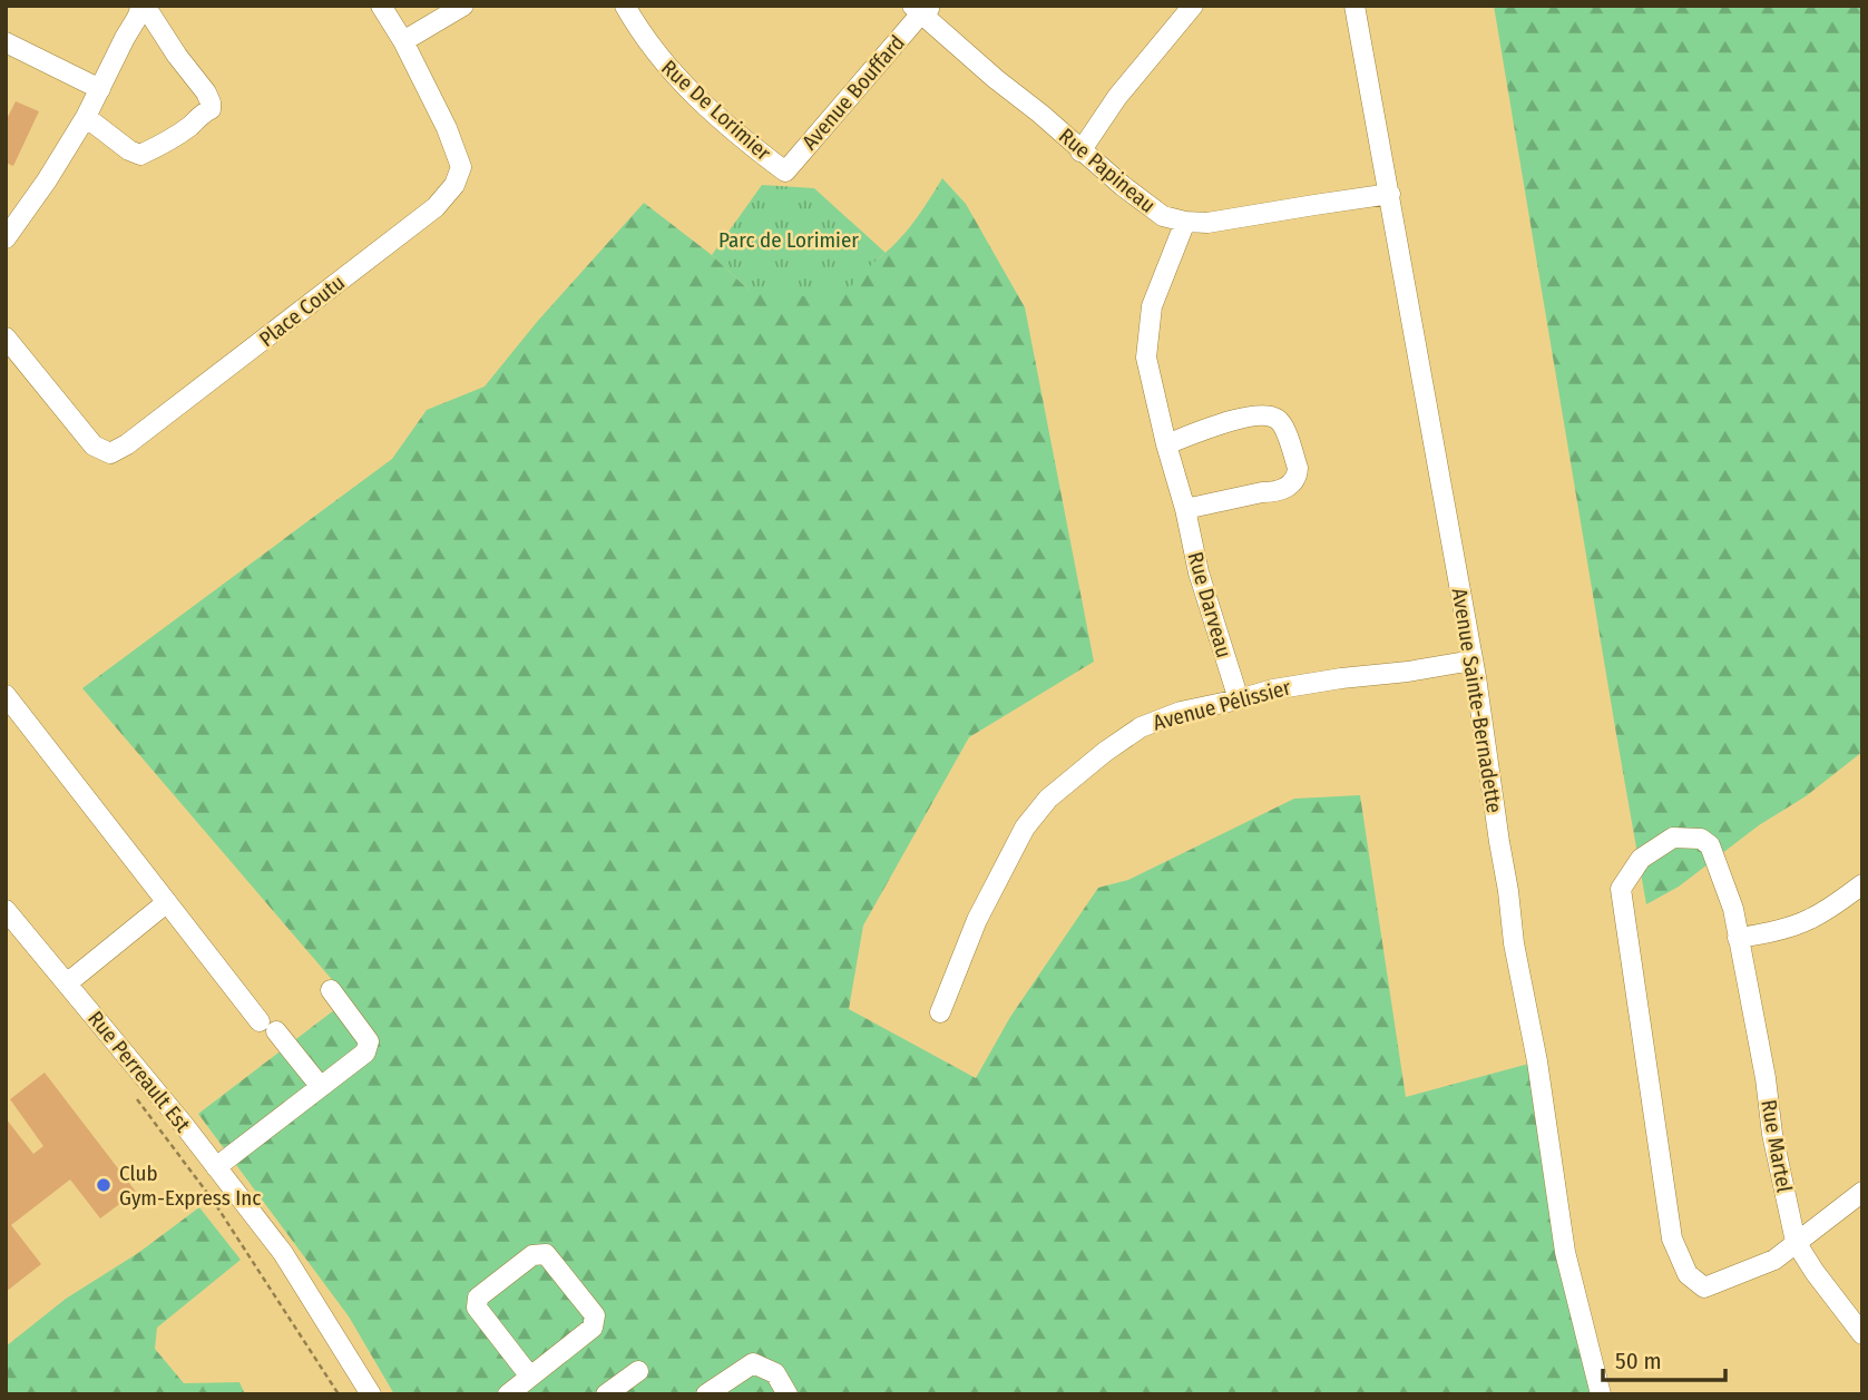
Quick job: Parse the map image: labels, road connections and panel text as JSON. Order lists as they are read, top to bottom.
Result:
{
  "streets": {
    "street": [
      "Avenue Bouffard",
      "Rue De Lorimier",
      "Rue Papineau",
      "Place Coutu",
      "Rue Darveau",
      "Avenue Sainte-Bernadette",
      "Avenue Pélissier",
      "Rue Perreault Est",
      "Rue Martel"
    ]
  },
  "crossings": [
    ["Avenue Bouffard", "Rue De Lorimier"],
    ["Avenue Bouffard", "Rue Papineau"],
    ["Rue Papineau", "Rue Darveau"],
    ["Rue Papineau", "Avenue Sainte-Bernadette"],
    ["Rue Darveau", "Avenue Pélissier"],
    ["Avenue Sainte-Bernadette", "Avenue Pélissier"]
  ],
  "parks": ["Parc de Lorimier"],
  "places": ["Club Gym-Express Inc"],
  "scale_bar": "50 m"
}
